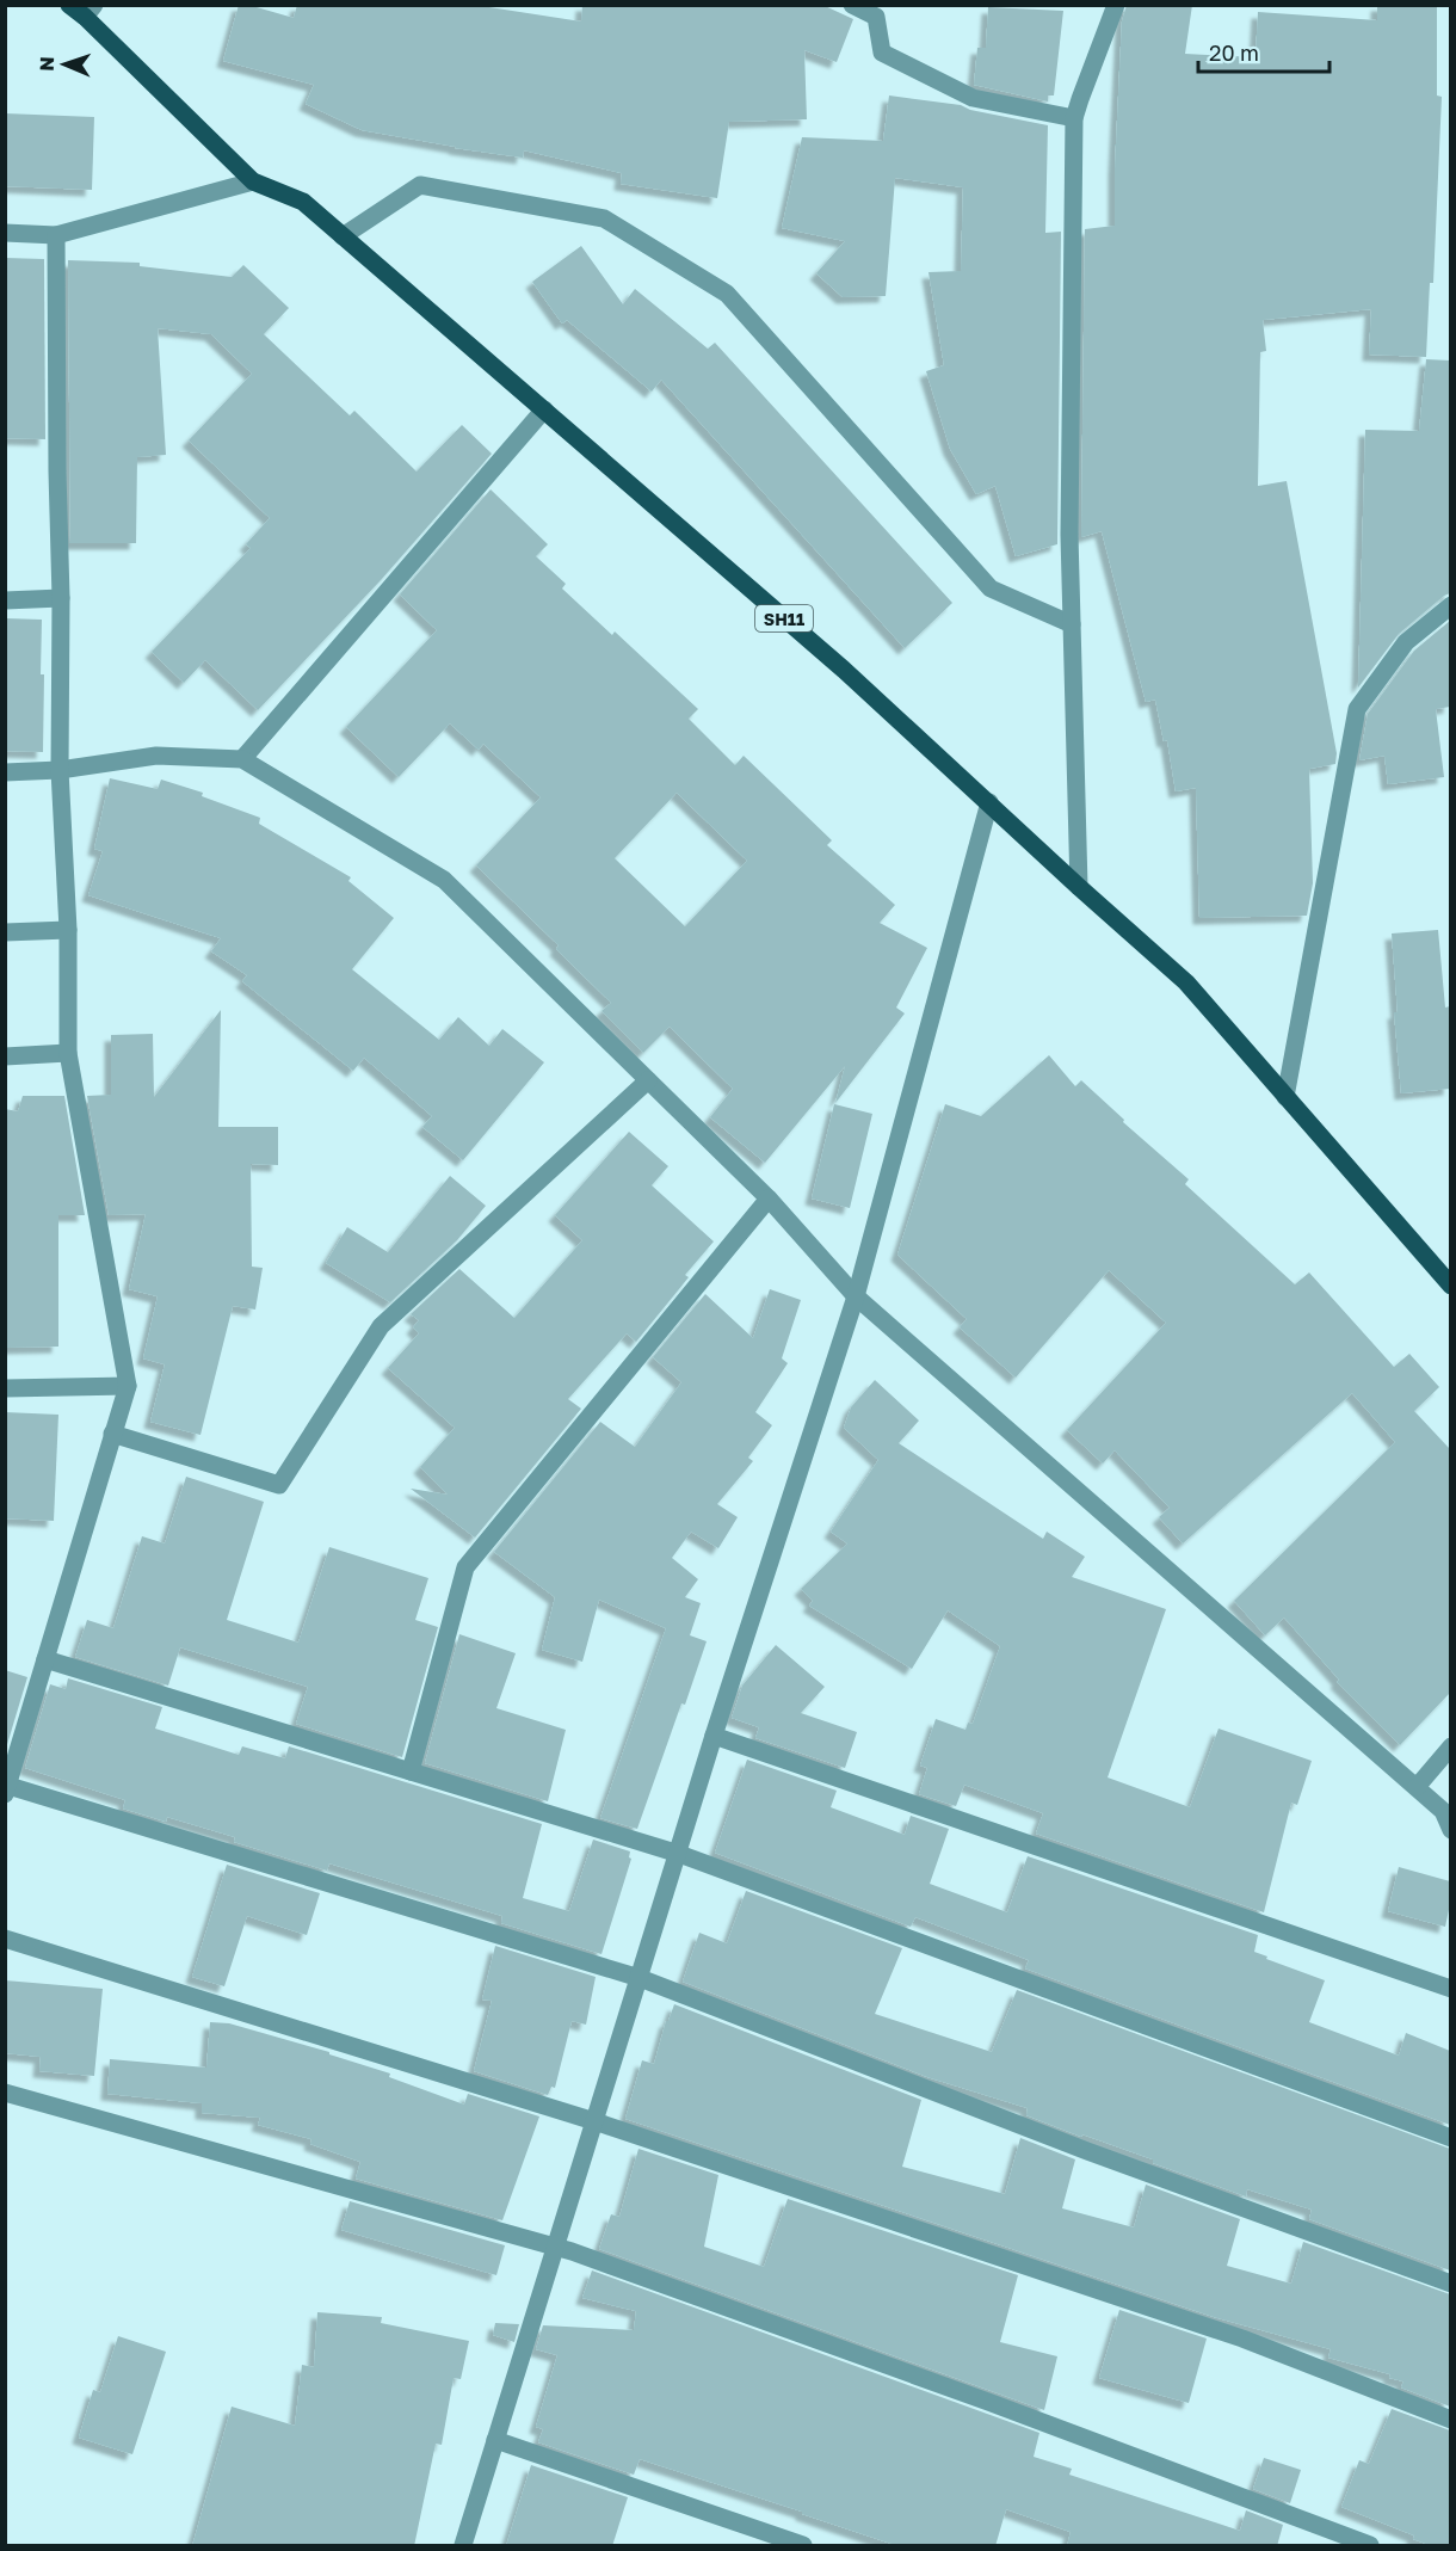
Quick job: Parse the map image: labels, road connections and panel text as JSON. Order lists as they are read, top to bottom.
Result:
{
  "streets": {
    "main road": ["SH11"]
  },
  "scale_bar": "20 m",
  "north": "left"
}
